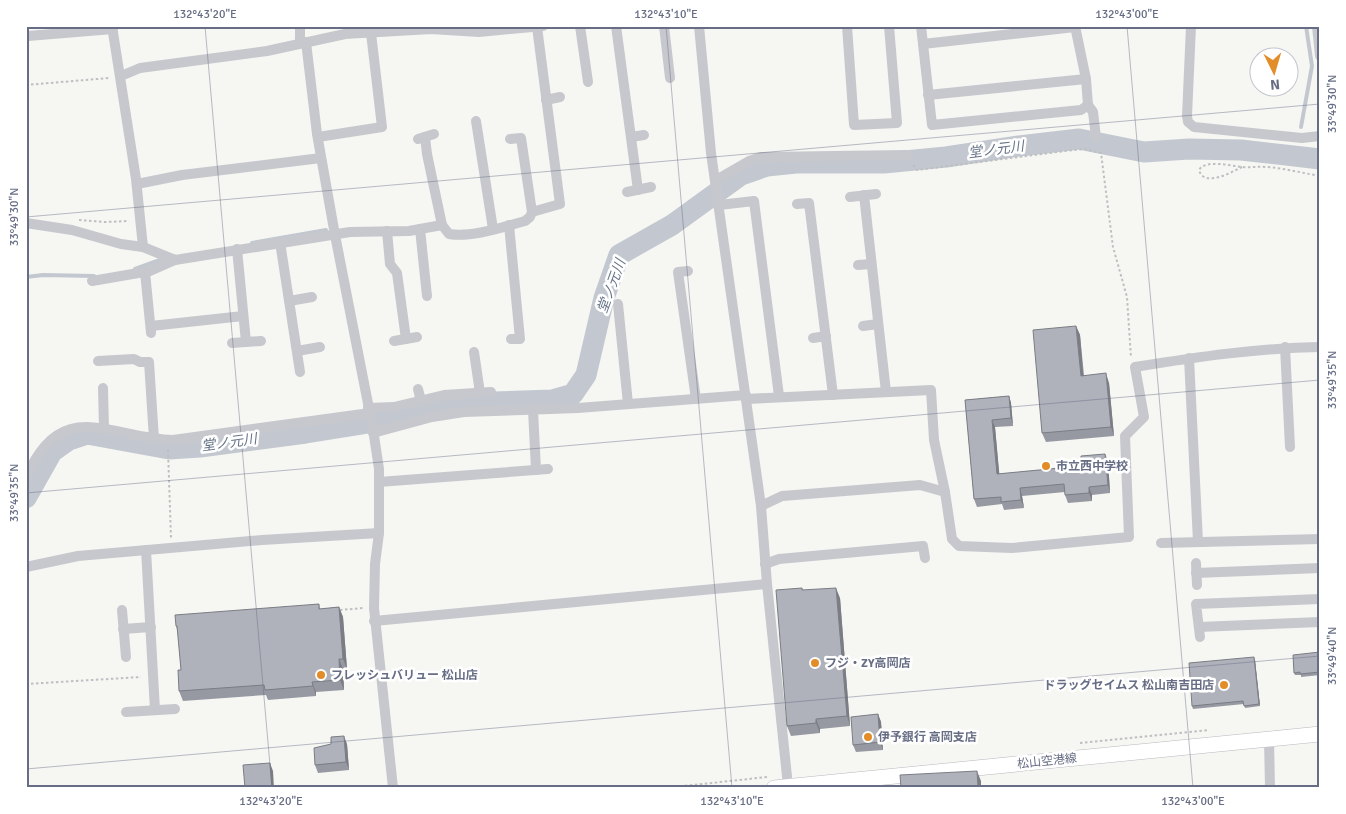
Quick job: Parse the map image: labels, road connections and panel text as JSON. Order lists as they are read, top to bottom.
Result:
{
  "streets": {
    "main road": ["松山空港線"]
  },
  "water": ["堂ノ元川"],
  "places": [
    "市立西中学校",
    "フジ・ZY高岡店",
    "フレッシュバリュー 松山店",
    "ドラッグセイムス 松山南吉田店",
    "伊予銀行 高岡支店"
  ],
  "north": "bottom",
  "coordinates": [
    "132°43'20\"E",
    "132°43'10\"E",
    "132°43'00\"E",
    "33°49'30\"N",
    "33°49'35\"N",
    "33°49'40\"N"
  ]
}
